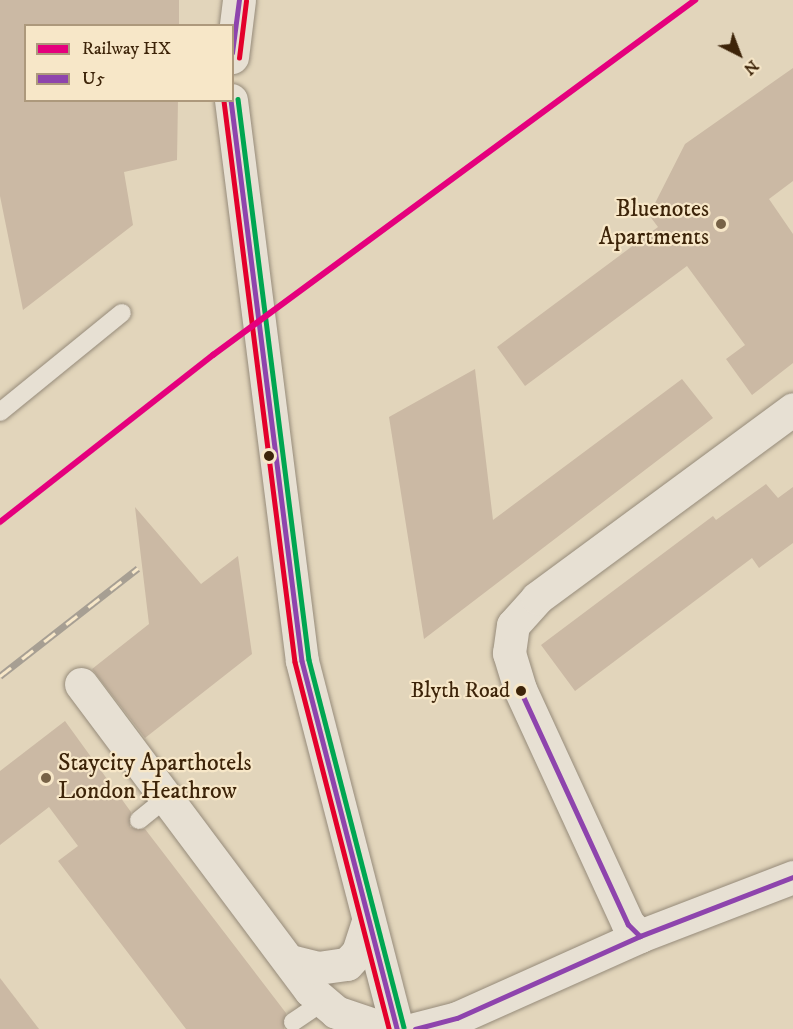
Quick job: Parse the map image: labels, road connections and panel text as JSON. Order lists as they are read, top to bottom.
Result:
{
  "places": ["Bluenotes Apartments", "Blyth Road", "Staycity Aparthotels London Heathrow"],
  "lines": ["rail line HX", "transit line U5"],
  "legend": ["Railway HX", "U5"],
  "north": "bottom right"
}
